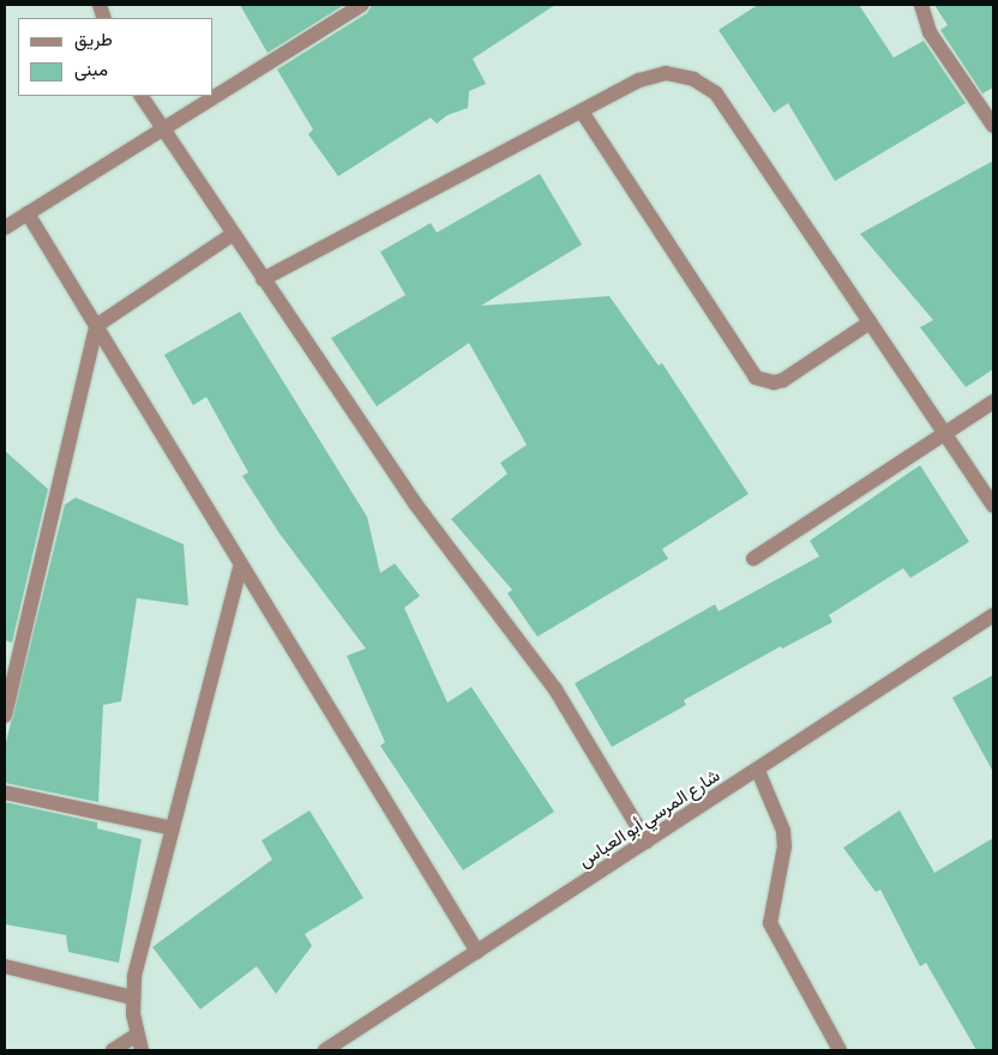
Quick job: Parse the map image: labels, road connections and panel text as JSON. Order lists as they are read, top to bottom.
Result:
{
  "streets": {
    "street": ["شارع المرسي أبو العباس"]
  },
  "legend": ["طريق", "مبنى"]
}
